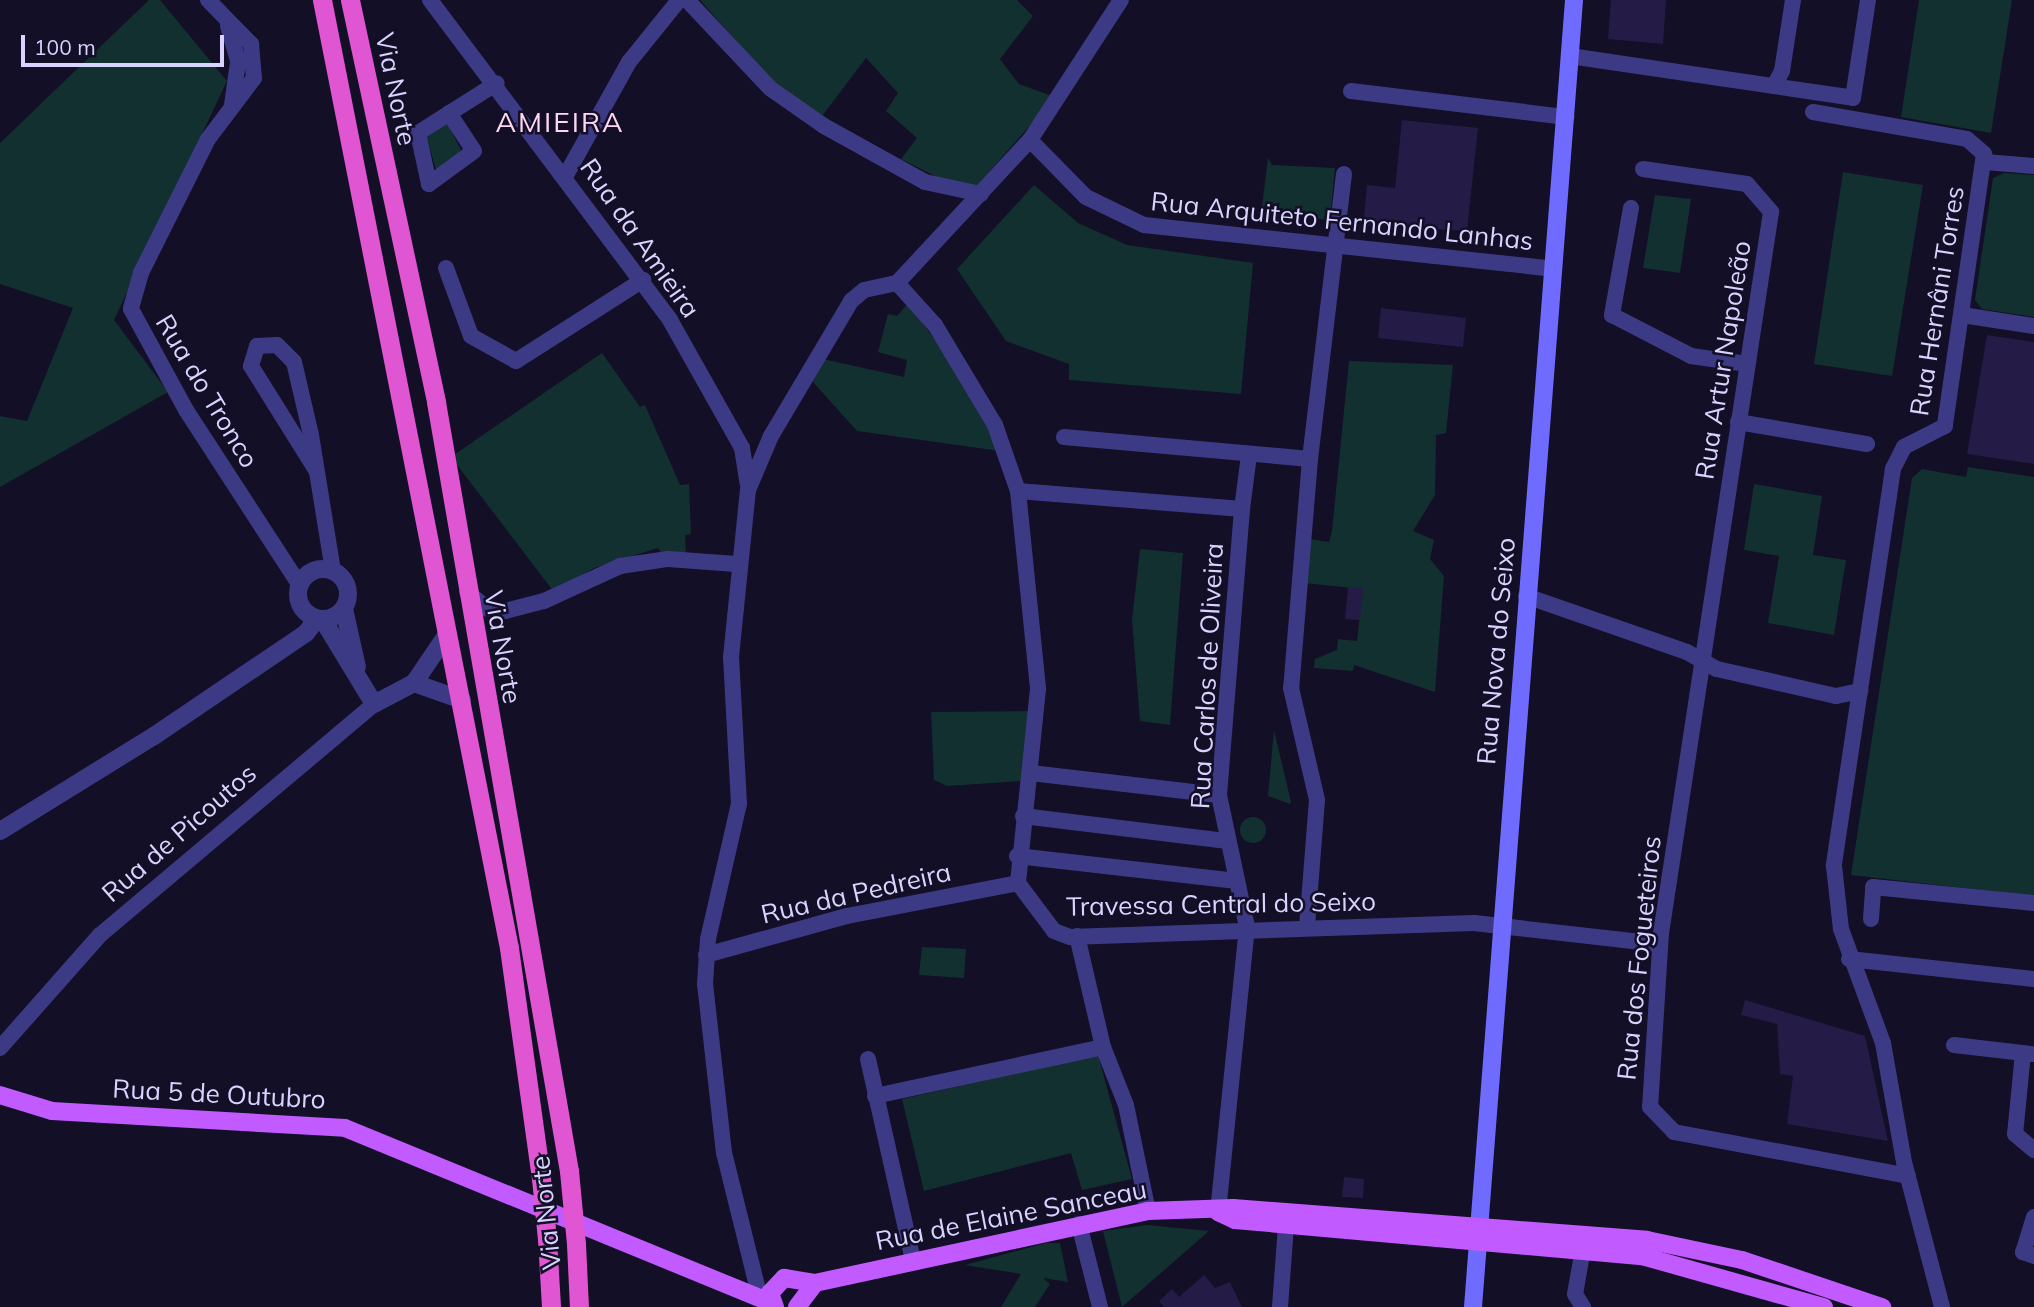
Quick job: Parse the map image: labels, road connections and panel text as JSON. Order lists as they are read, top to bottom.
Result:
{
  "streets": {
    "highway": ["Via Norte"],
    "main road": ["Rua Nova do Seixo", "Rua 5 de Outubro", "Rua de Elaine Sanceau"],
    "street": [
      "Rua Arquiteto Fernando Lanhas",
      "Rua da Amieira",
      "Rua Hernâni Torres",
      "Rua Artur Napoleão",
      "Rua do Tronco",
      "Rua Carlos de Oliveira",
      "Rua de Picoutos",
      "Rua da Pedreira",
      "Travessa Central do Seixo",
      "Rua dos Fogueteiros"
    ]
  },
  "crossings": [
    ["Via Norte", "Rua de Picoutos"],
    ["Rua Arquiteto Fernando Lanhas", "Rua Nova do Seixo"],
    ["Rua Hernâni Torres", "Rua dos Fogueteiros"],
    ["Rua Artur Napoleão", "Rua dos Fogueteiros"],
    ["Rua do Tronco", "Rua de Picoutos"],
    ["Rua Nova do Seixo", "Travessa Central do Seixo"],
    ["Rua Nova do Seixo", "Rua de Elaine Sanceau"],
    ["Rua Carlos de Oliveira", "Travessa Central do Seixo"],
    ["Rua da Pedreira", "Travessa Central do Seixo"],
    ["Travessa Central do Seixo", "Rua dos Fogueteiros"]
  ],
  "districts": ["AMIEIRA"],
  "scale_bar": "100 m"
}
